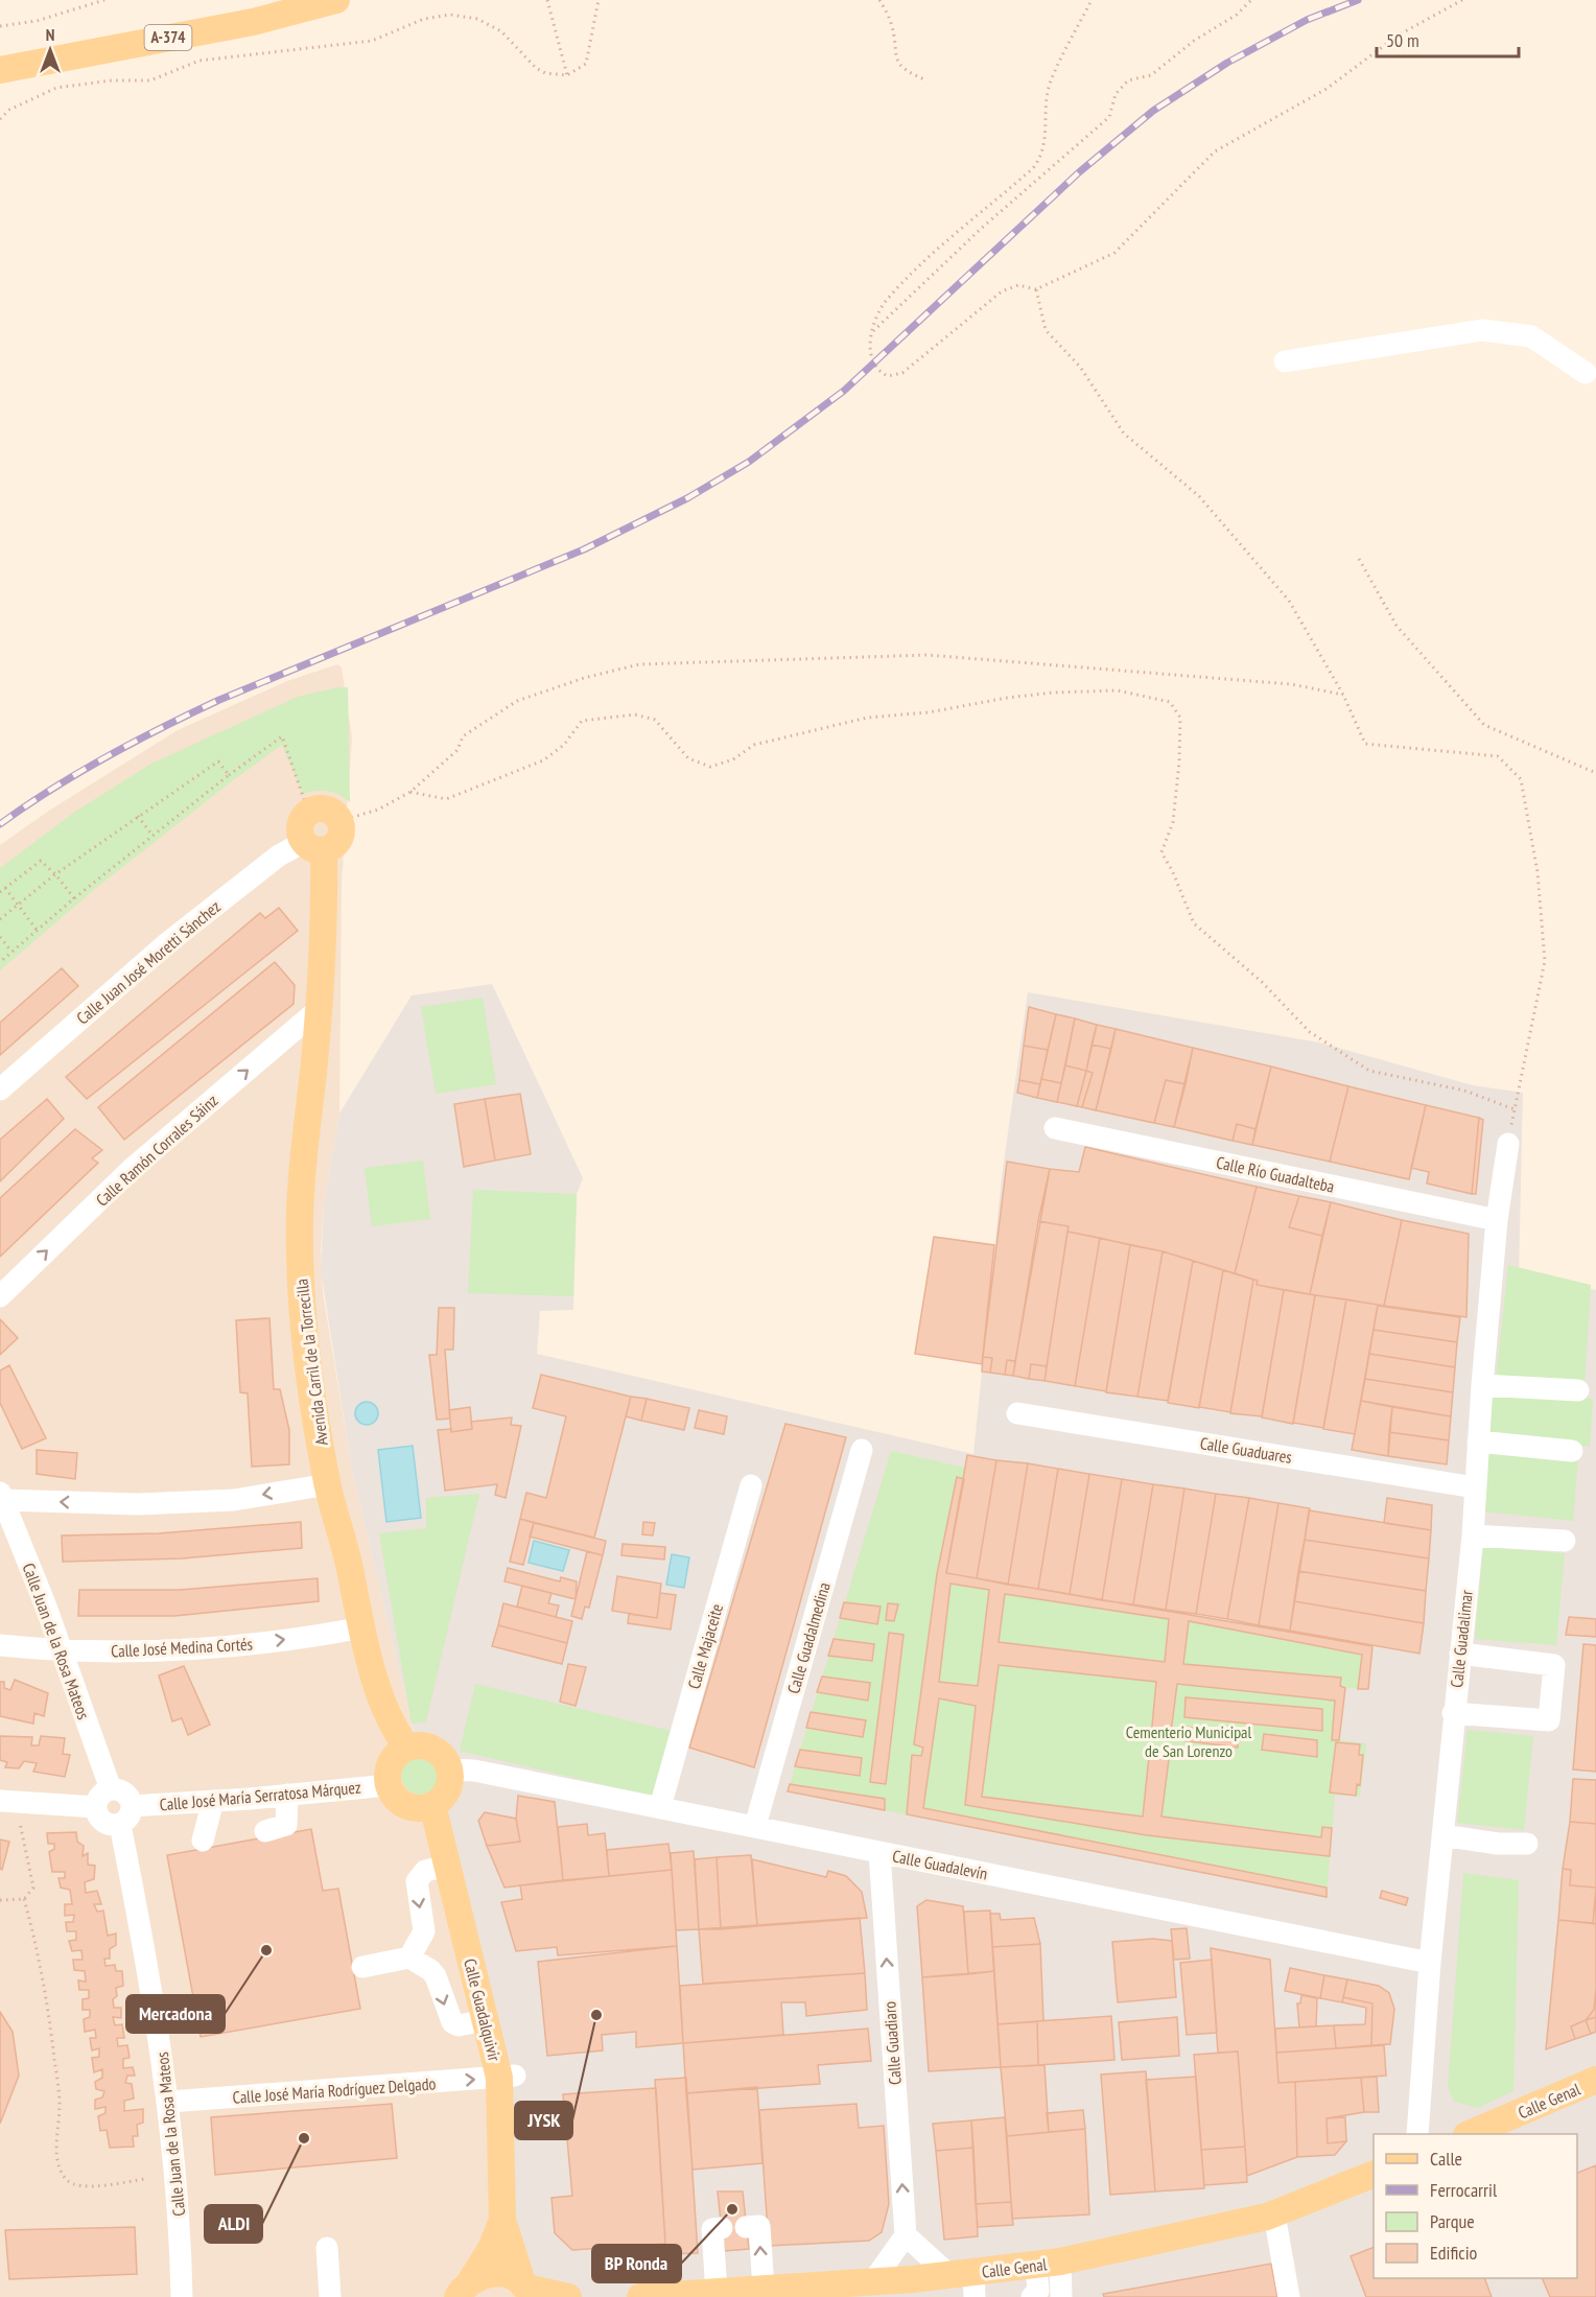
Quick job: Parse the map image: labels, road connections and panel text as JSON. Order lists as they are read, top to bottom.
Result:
{
  "streets": {
    "main road": [
      "A-374",
      "Avenida Carril de la Torrecilla",
      "Calle Guadalquivir",
      "Calle Genal"
    ],
    "street": [
      "Calle Juan José Moretti Sánchez",
      "Calle Ramón Corrales Sáinz",
      "Calle Río Guadalteba",
      "Calle Guaduares",
      "Calle Guadalmedina",
      "Calle Guadalimar",
      "Calle Juan de la Rosa Mateos",
      "Calle Majaceite",
      "Calle José Medina Cortés",
      "Calle José María Serratosa Márquez",
      "Calle Guadalevín",
      "Calle Guadiaro",
      "Calle José María Rodríguez Delgado"
    ]
  },
  "crossings": [
    ["Calle Juan José Moretti Sánchez", "Avenida Carril de la Torrecilla"],
    ["Calle Ramón Corrales Sáinz", "Avenida Carril de la Torrecilla"],
    ["Calle Río Guadalteba", "Calle Guadalimar"],
    ["Avenida Carril de la Torrecilla", "Calle José Medina Cortés"],
    ["Avenida Carril de la Torrecilla", "Calle José María Serratosa Márquez"],
    ["Avenida Carril de la Torrecilla", "Calle Guadalevín"],
    ["Avenida Carril de la Torrecilla", "Calle Guadalquivir"],
    ["Calle Guaduares", "Calle Guadalimar"],
    ["Calle Guadalmedina", "Calle Guadalevín"],
    ["Calle Guadalimar", "Calle Guadalevín"],
    ["Calle Juan de la Rosa Mateos", "Calle José Medina Cortés"],
    ["Calle Juan de la Rosa Mateos", "Calle José María Serratosa Márquez"],
    ["Calle Juan de la Rosa Mateos", "Calle José María Rodríguez Delgado"],
    ["Calle Majaceite", "Calle Guadalevín"],
    ["Calle José María Serratosa Márquez", "Calle Guadalevín"],
    ["Calle José María Serratosa Márquez", "Calle Guadalquivir"],
    ["Calle Guadalevín", "Calle Guadalquivir"],
    ["Calle Guadalevín", "Calle Guadiaro"],
    ["Calle Guadalquivir", "Calle José María Rodríguez Delgado"]
  ],
  "one_way": ["Calle Ramón Corrales Sáinz", "Calle Guadiaro", "Calle José María Rodríguez Delgado"],
  "parks": ["Cementerio Municipal de San Lorenzo"],
  "places": [
    "Mercadona",
    "JYSK",
    "ALDI",
    "BP Ronda"
  ],
  "legend": [
    "Calle",
    "Ferrocarril",
    "Parque",
    "Edificio"
  ],
  "scale_bar": "50 m",
  "north": "top"
}
